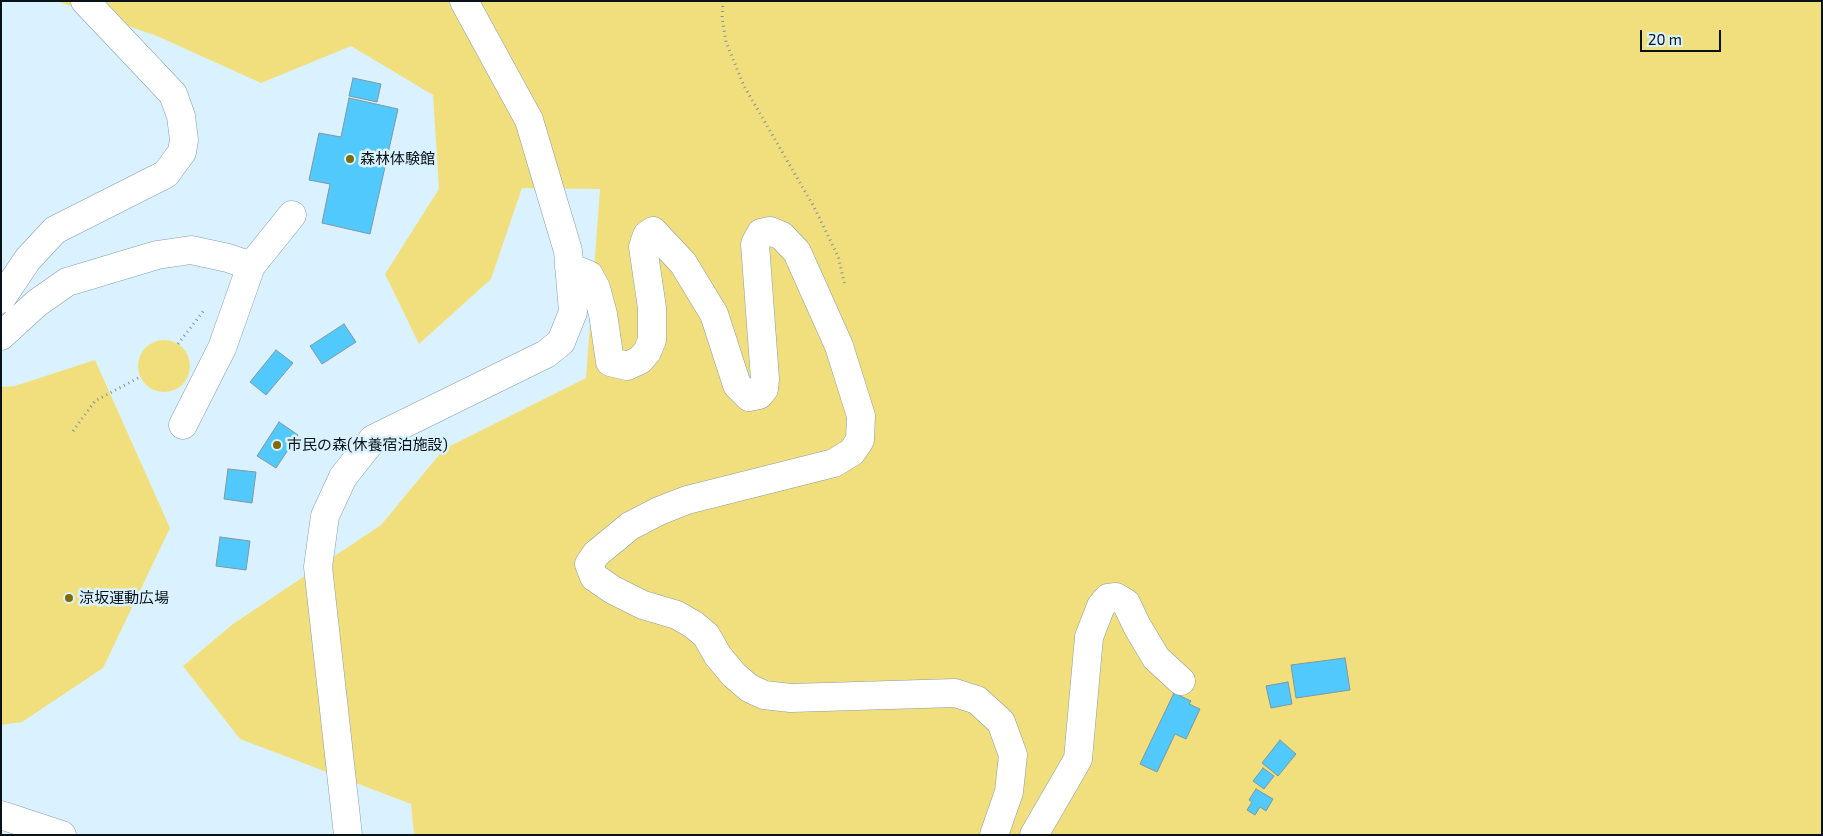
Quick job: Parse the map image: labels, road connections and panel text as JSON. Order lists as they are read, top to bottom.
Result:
{
  "places": ["森林体験館", "市民の森(休養宿泊施設)", "涼坂運動広場"],
  "scale_bar": "20 m"
}
